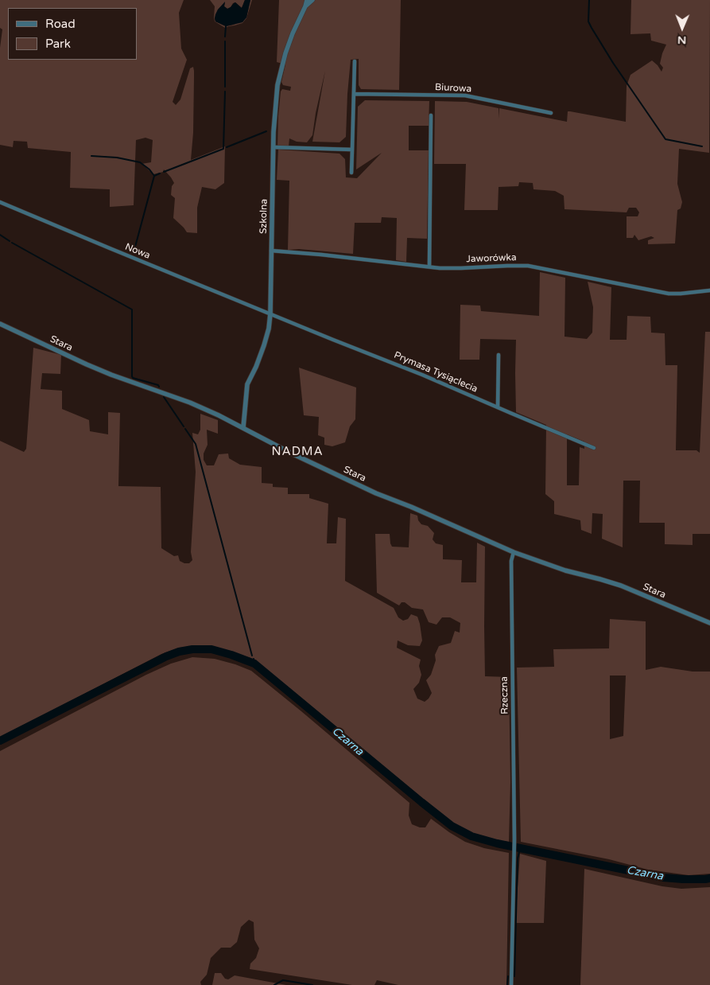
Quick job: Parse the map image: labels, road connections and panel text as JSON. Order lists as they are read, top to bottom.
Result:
{
  "streets": {
    "street": [
      "Biurowa",
      "Szkolna",
      "Nowa",
      "Jaworówka",
      "Stara",
      "Prymasa Tysiąclecia",
      "Rzeczna"
    ]
  },
  "crossings": [
    ["Szkolna", "Nowa"],
    ["Szkolna", "Jaworówka"],
    ["Szkolna", "Stara"],
    ["Szkolna", "Prymasa Tysiąclecia"],
    ["Nowa", "Prymasa Tysiąclecia"],
    ["Stara", "Rzeczna"]
  ],
  "districts": ["NADMA"],
  "water": ["Czarna"],
  "legend": ["Road", "Park"],
  "north": "bottom"
}
